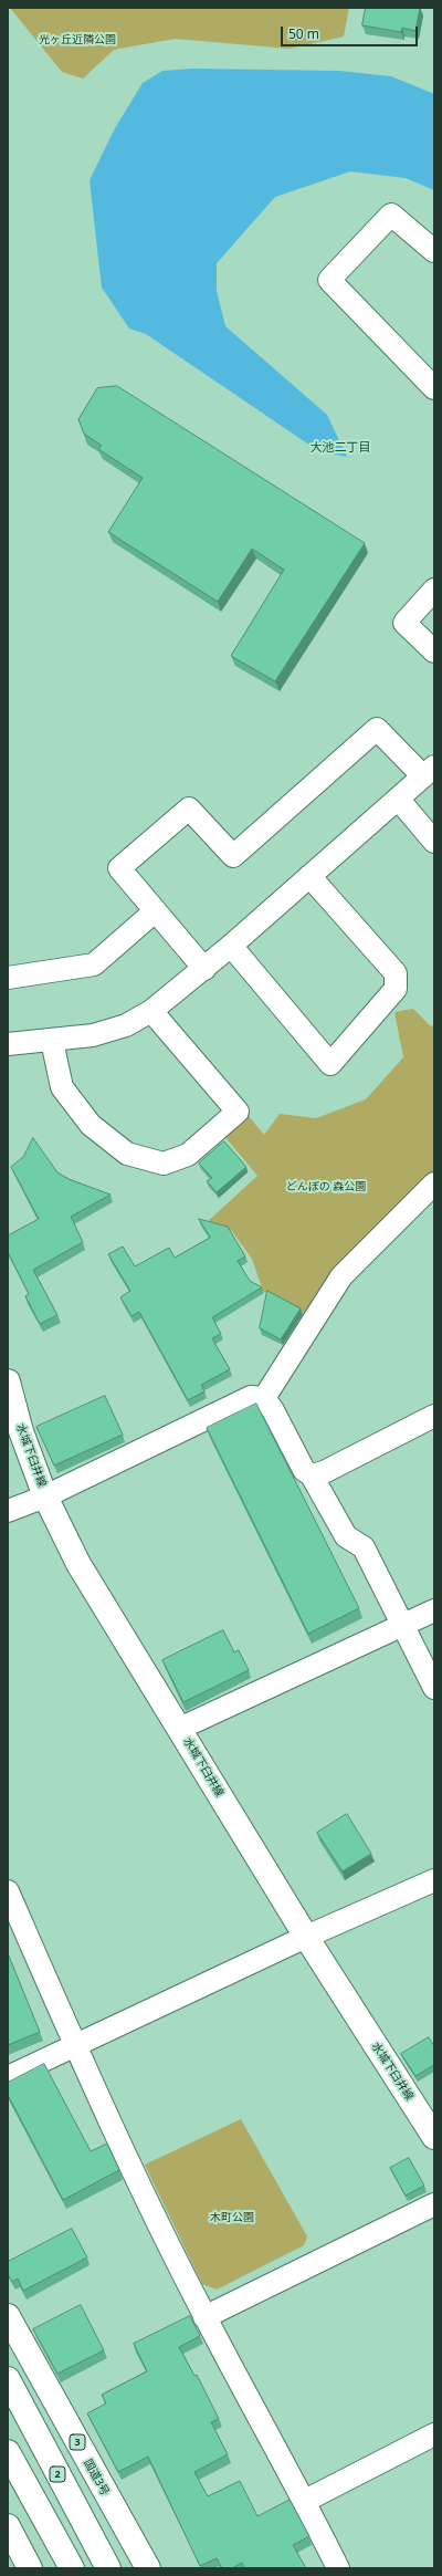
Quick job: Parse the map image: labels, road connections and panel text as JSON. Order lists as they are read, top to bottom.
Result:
{
  "streets": {
    "main road": [
      "水城下臼井線",
      "3",
      "2",
      "国道3号"
    ]
  },
  "districts": ["大池二丁目"],
  "parks": ["光ヶ丘近隣公園", "どんぽの 森公園", "木町公園"],
  "scale_bar": "50 m"
}
